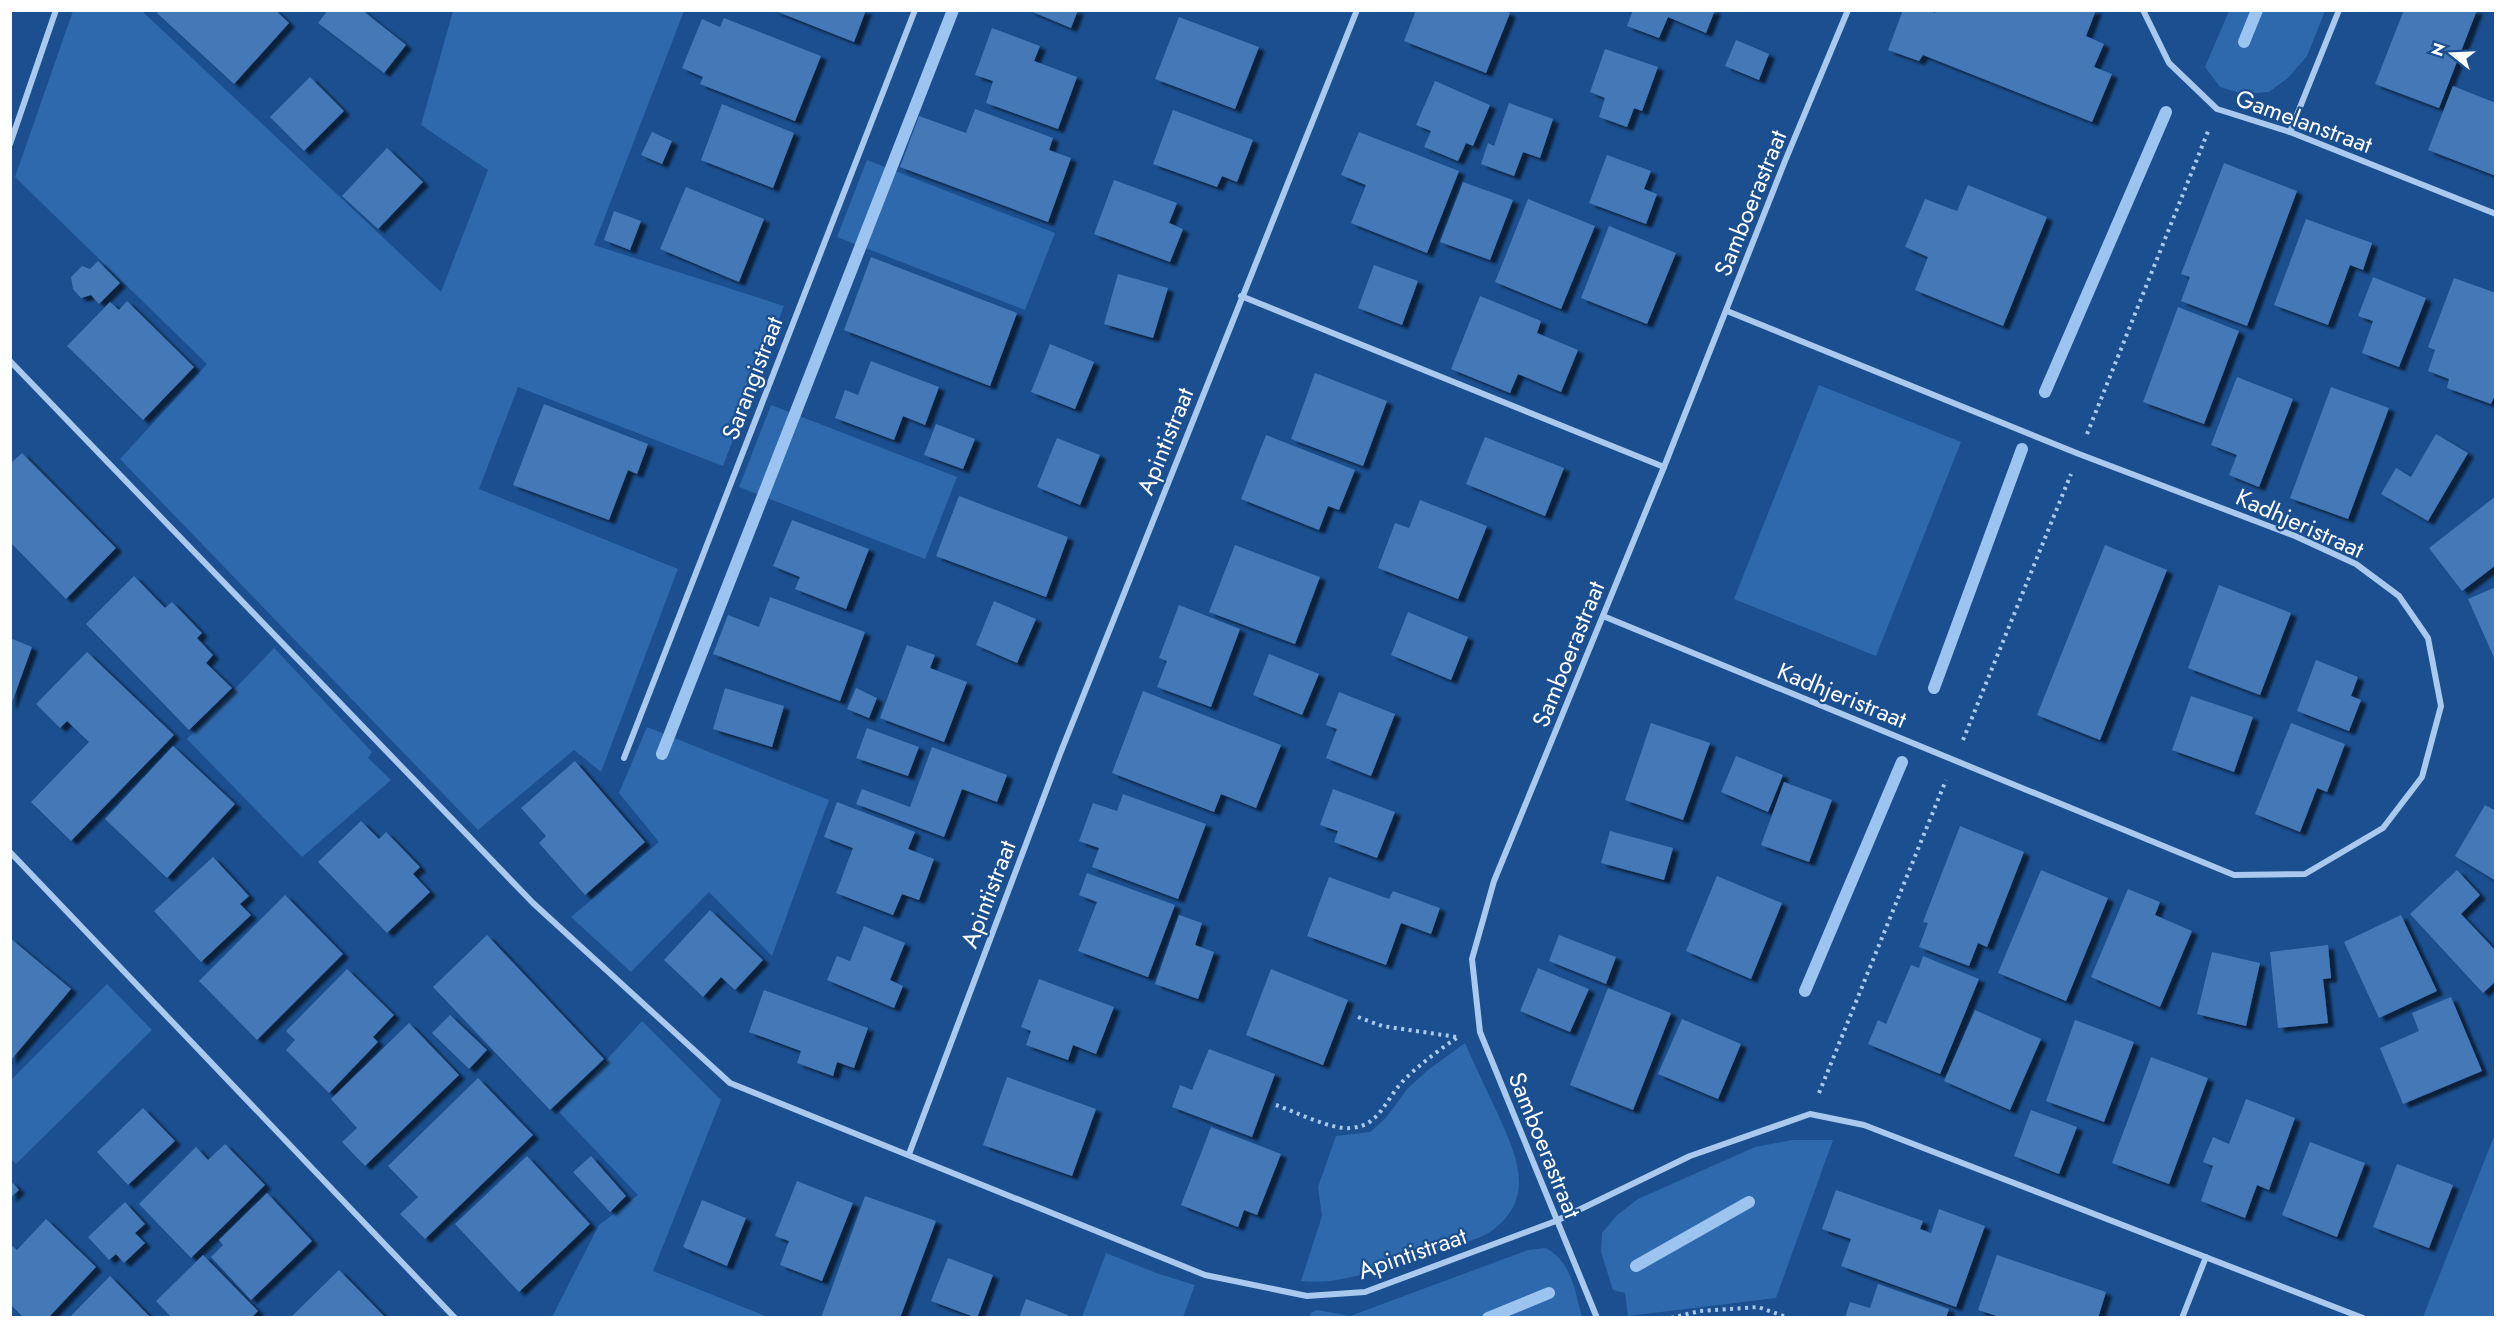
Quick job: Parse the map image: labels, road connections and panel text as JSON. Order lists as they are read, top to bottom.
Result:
{
  "streets": {
    "street": [
      "Gamelanstraat",
      "Samboerastraat",
      "Sarangistraat",
      "Apintistraat",
      "Kadhjeristraat"
    ]
  },
  "crossings": [
    ["Samboerastraat", "Apintistraat"],
    ["Samboerastraat", "Kadhjeristraat"]
  ],
  "north": "left"
}
